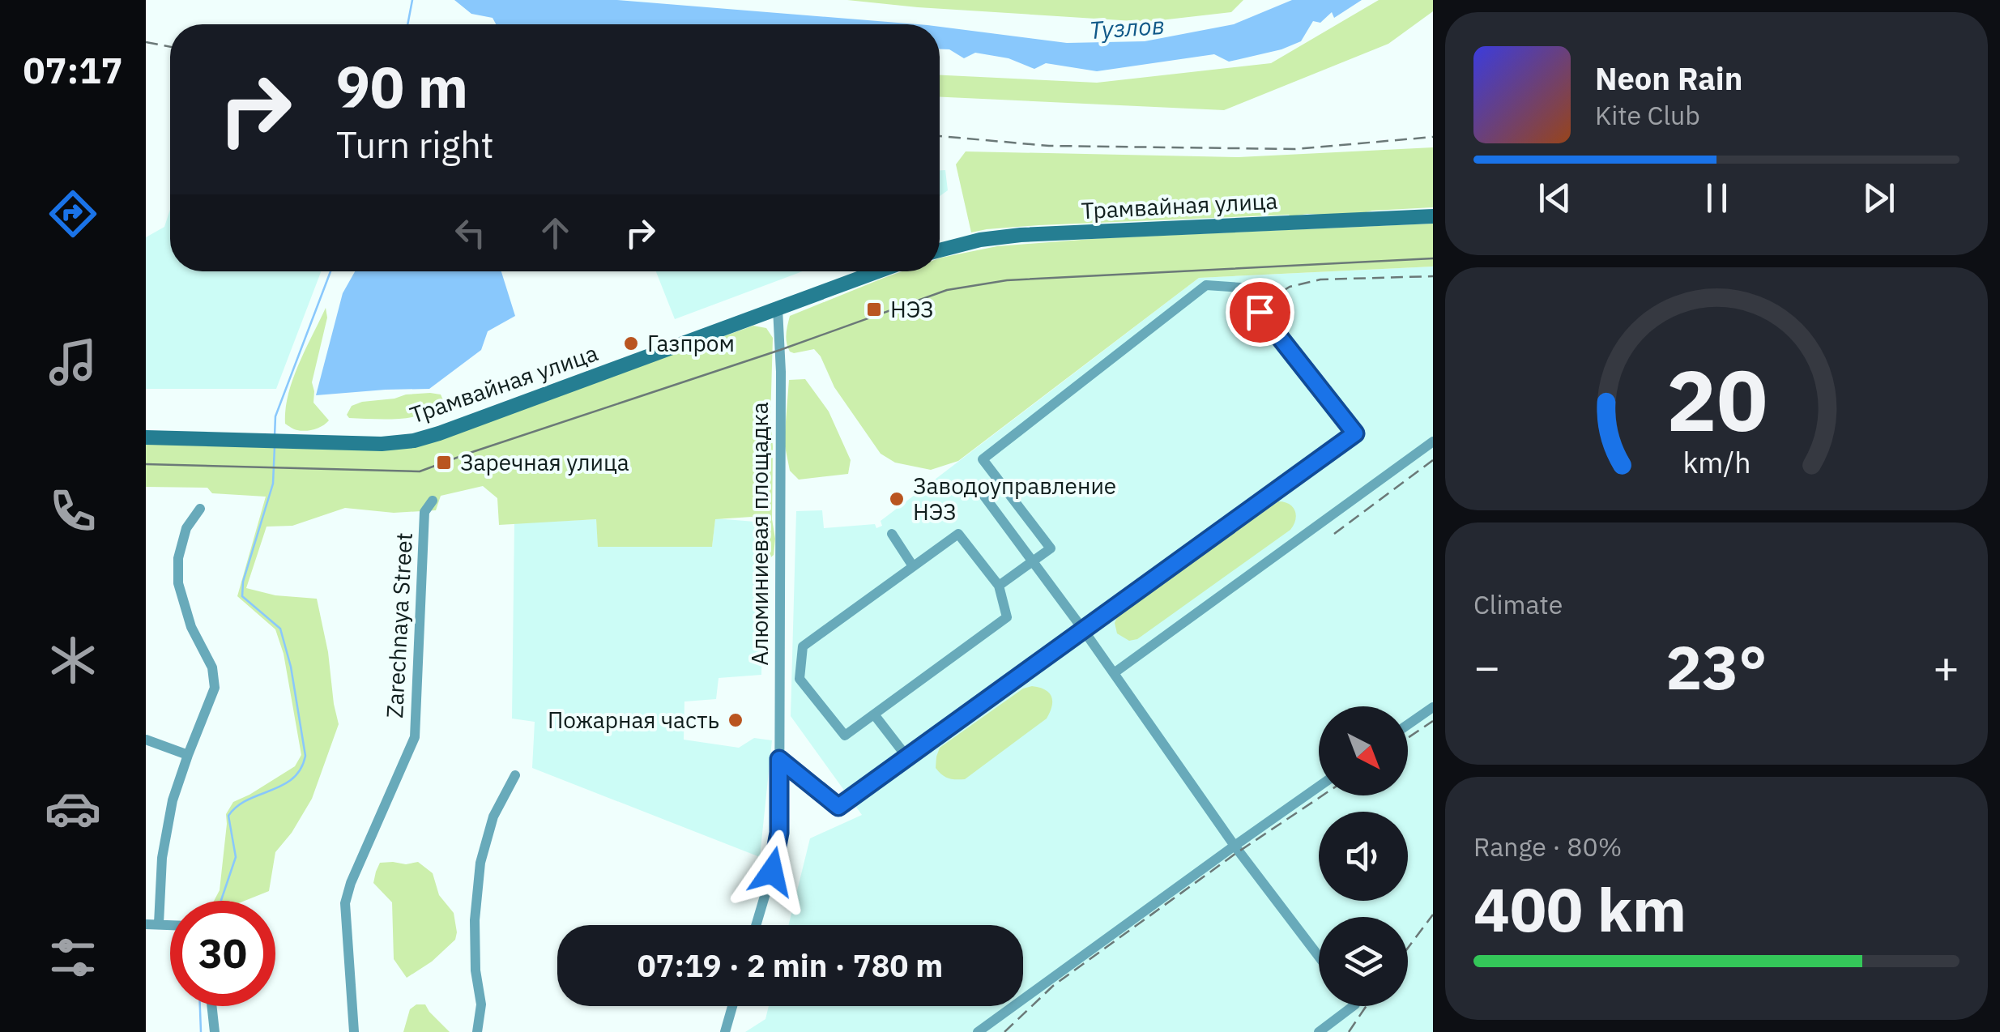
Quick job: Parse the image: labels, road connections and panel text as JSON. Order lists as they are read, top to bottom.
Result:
{
  "streets": {
    "main road": ["Трамвайная улица"],
    "street": ["Алюминиевая площадка", "Zarechnaya Street"]
  },
  "crossings": [
    ["Трамвайная улица", "Алюминиевая площадка"]
  ],
  "water": ["Тузлов"],
  "places": {
    "transit": ["НЭЗ", "Заречная улица"],
    "other": ["Газпром", "Заводоуправление НЭЗ", "Пожарная часть"]
  },
  "north": "bottom right",
  "page": {
    "tabs": "07:17",
    "turn": ["90 m", "Turn right"],
    "song": ["Neon Rain", "Kite Club"],
    "tile": [
      "Climate",
      ["Range · 80%", "400 km"]
    ],
    "heat": ["−", "23°", "+"],
    "limit": "30",
    "trip": "07:19 · 2 min · 780 m",
    "gauge": ["20", "km/h"]
  }
}
